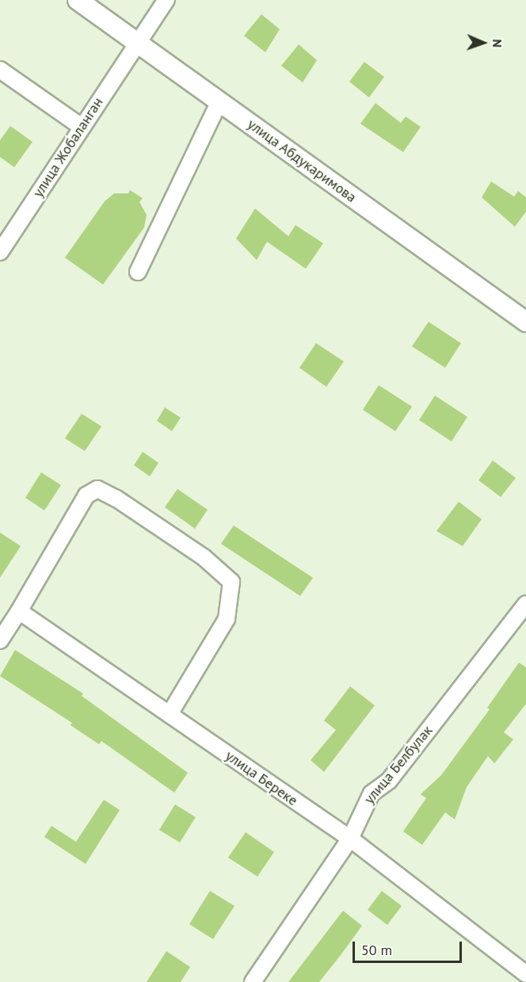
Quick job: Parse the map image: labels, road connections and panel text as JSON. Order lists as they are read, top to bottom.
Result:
{
  "streets": {
    "main road": ["улица Абдукаримова"],
    "street": ["улица Жобаланган", "улица Белбулак", "улица Береке"]
  },
  "crossings": [
    ["улица Жобаланган", "улица Абдукаримова"],
    ["улица Белбулак", "улица Береке"]
  ],
  "scale_bar": "50 m",
  "north": "right"
}
